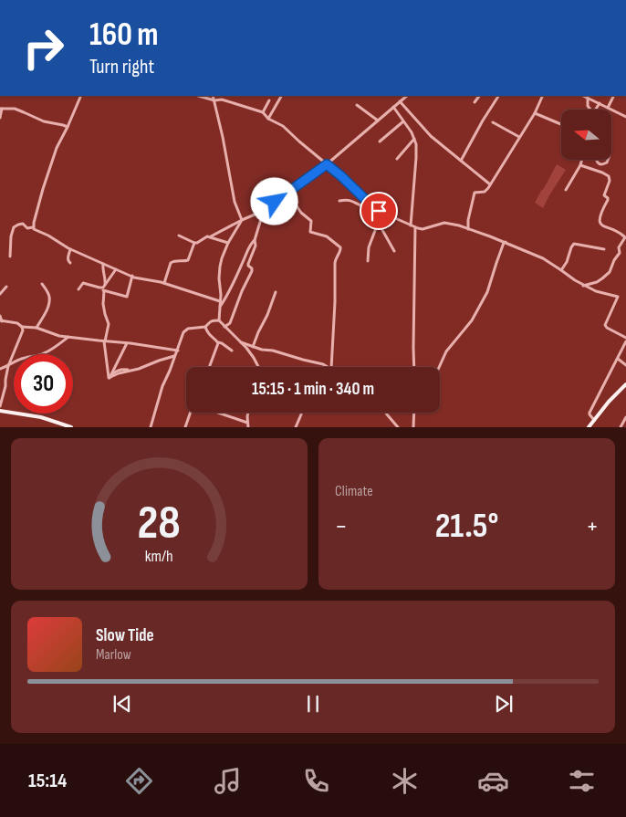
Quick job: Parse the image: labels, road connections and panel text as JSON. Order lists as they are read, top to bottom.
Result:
{
  "north": "left",
  "page": {
    "turn": ["160 m", "Turn right"],
    "limit": "30",
    "trip": "15:15 · 1 min · 340 m",
    "tile": "Climate",
    "heat": ["−", "21.5°", "+"],
    "song": ["Slow Tide", "Marlow"],
    "tabs": "15:14",
    "gauge": ["28", "km/h"]
  }
}
